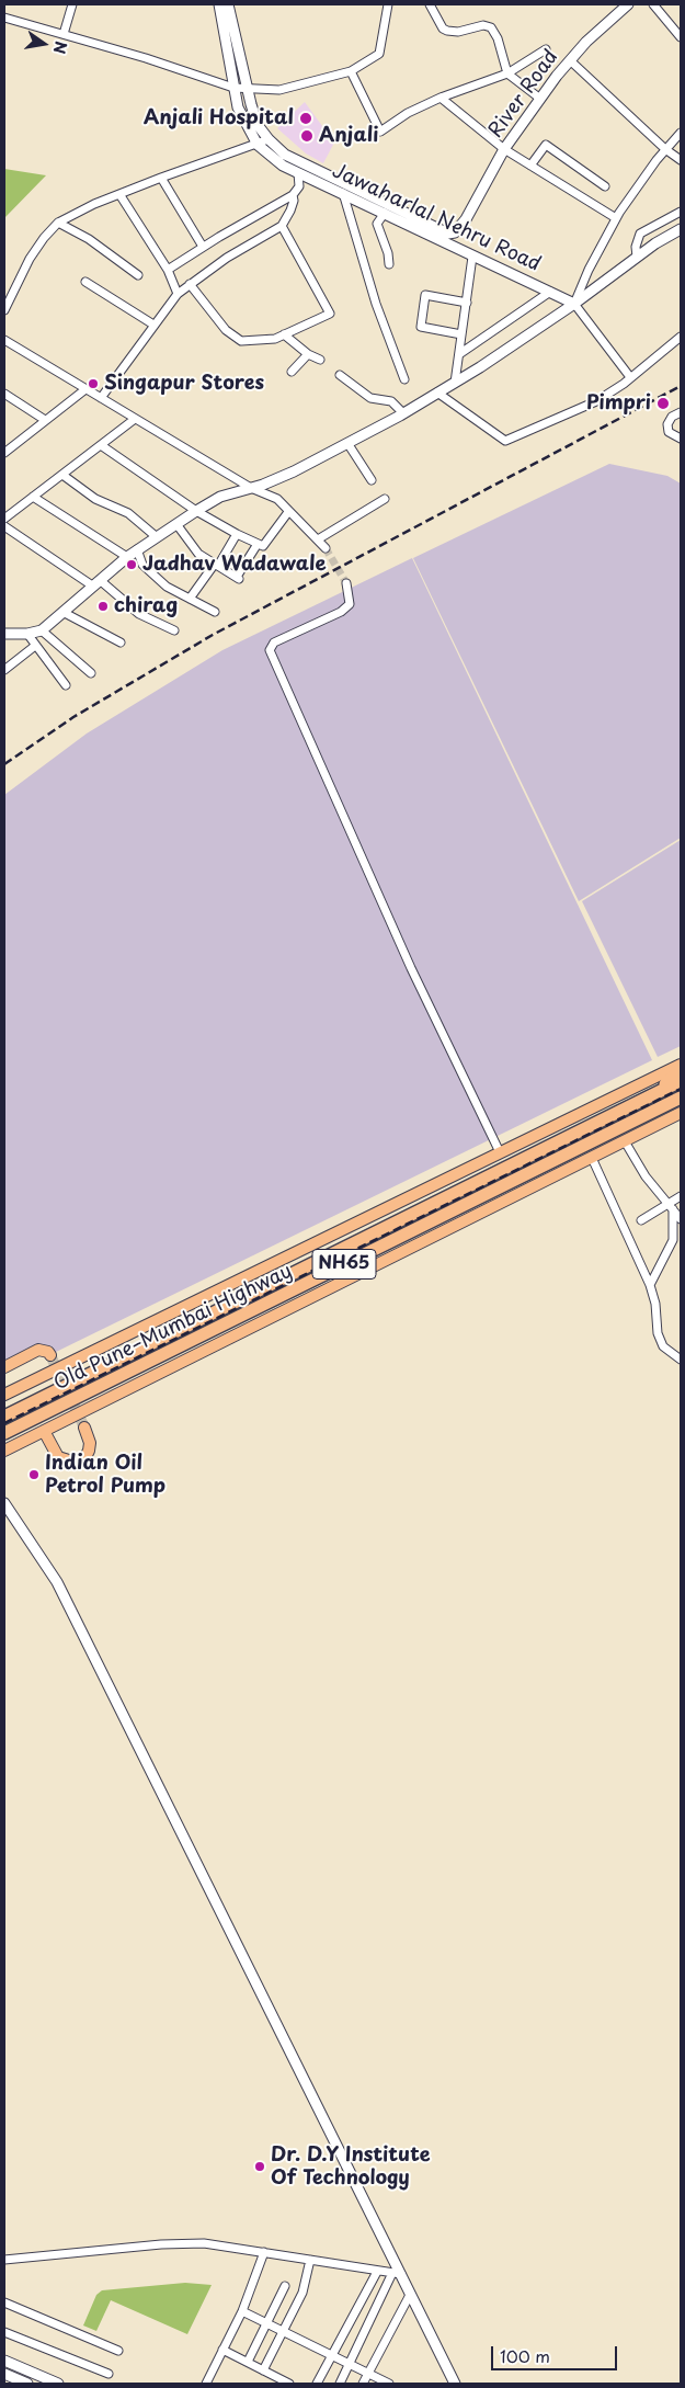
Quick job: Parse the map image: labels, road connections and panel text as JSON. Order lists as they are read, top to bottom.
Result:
{
  "streets": {
    "highway": ["NH65", "Old Pune–Mumbai Highway"],
    "street": ["River Road", "Jawaharlal Nehru Road"]
  },
  "crossings": [
    ["NH65", "Old Pune–Mumbai Highway"]
  ],
  "places": [
    "Anjali Hospital",
    "Anjali",
    "Singapur Stores",
    "Pimpri",
    "Jadhav Wadawale",
    "chirag",
    "Indian Oil Petrol Pump",
    "Dr. D.Y Institute Of Technology"
  ],
  "scale_bar": "100 m",
  "north": "right"
}
